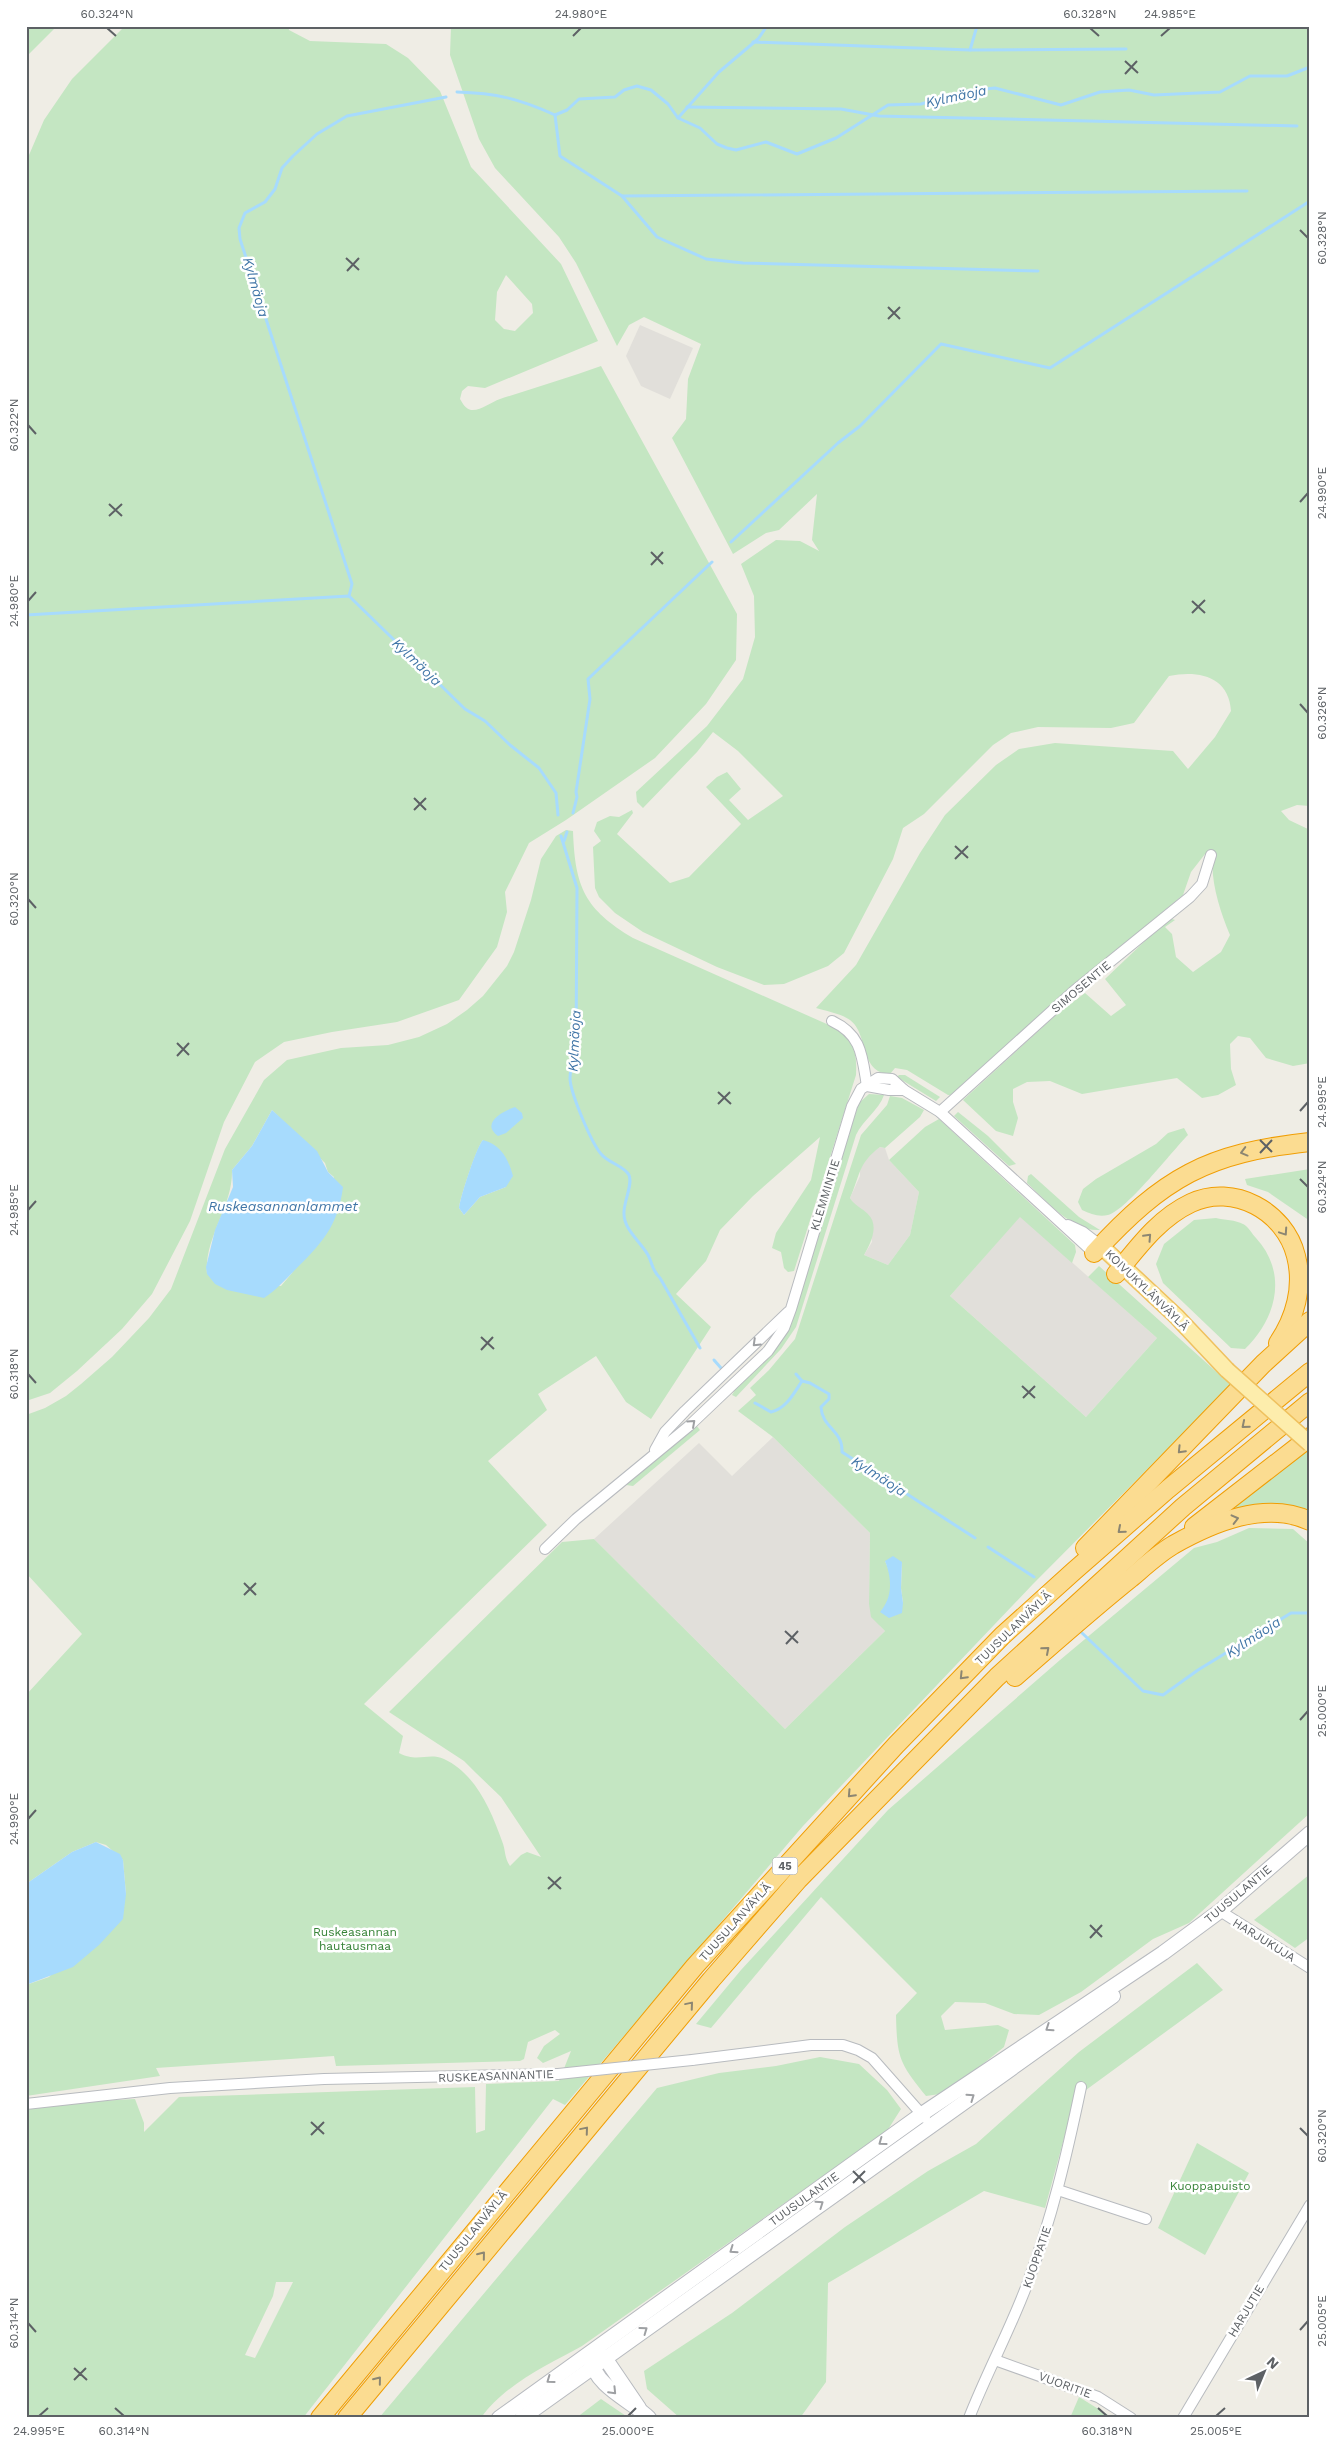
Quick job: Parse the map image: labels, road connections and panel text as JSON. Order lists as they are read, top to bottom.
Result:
{
  "streets": {
    "highway": ["TUUSULANVÄYLÄ", "45"],
    "main road": ["KOIVUKYLÄNVÄYLÄ", "TUUSULANTIE"],
    "street": [
      "SIMOSENTIE",
      "KLEMMINTIE",
      "HARJUKUJA",
      "RUSKEASANNANTIE",
      "KUOPPATIE",
      "HARJUTIE",
      "VUORITIE"
    ]
  },
  "crossings": [
    ["SIMOSENTIE", "KOIVUKYLÄNVÄYLÄ"],
    ["KLEMMINTIE", "KOIVUKYLÄNVÄYLÄ"],
    ["TUUSULANTIE", "HARJUKUJA"],
    ["TUUSULANTIE", "RUSKEASANNANTIE"],
    ["KUOPPATIE", "VUORITIE"]
  ],
  "water": ["Kylmäoja", "Ruskeasannanlammet"],
  "parks": ["Ruskeasannan hautausmaa", "Kuoppapuisto"],
  "north": "top right",
  "coordinates": [
    "60.324°N",
    "24.980°E",
    "60.328°N",
    "24.985°E",
    "60.322°N",
    "24.990°E",
    "60.326°N",
    "60.320°N",
    "24.995°E",
    "60.318°N",
    "25.000°E",
    "25.005°E",
    "60.314°N"
  ]
}
